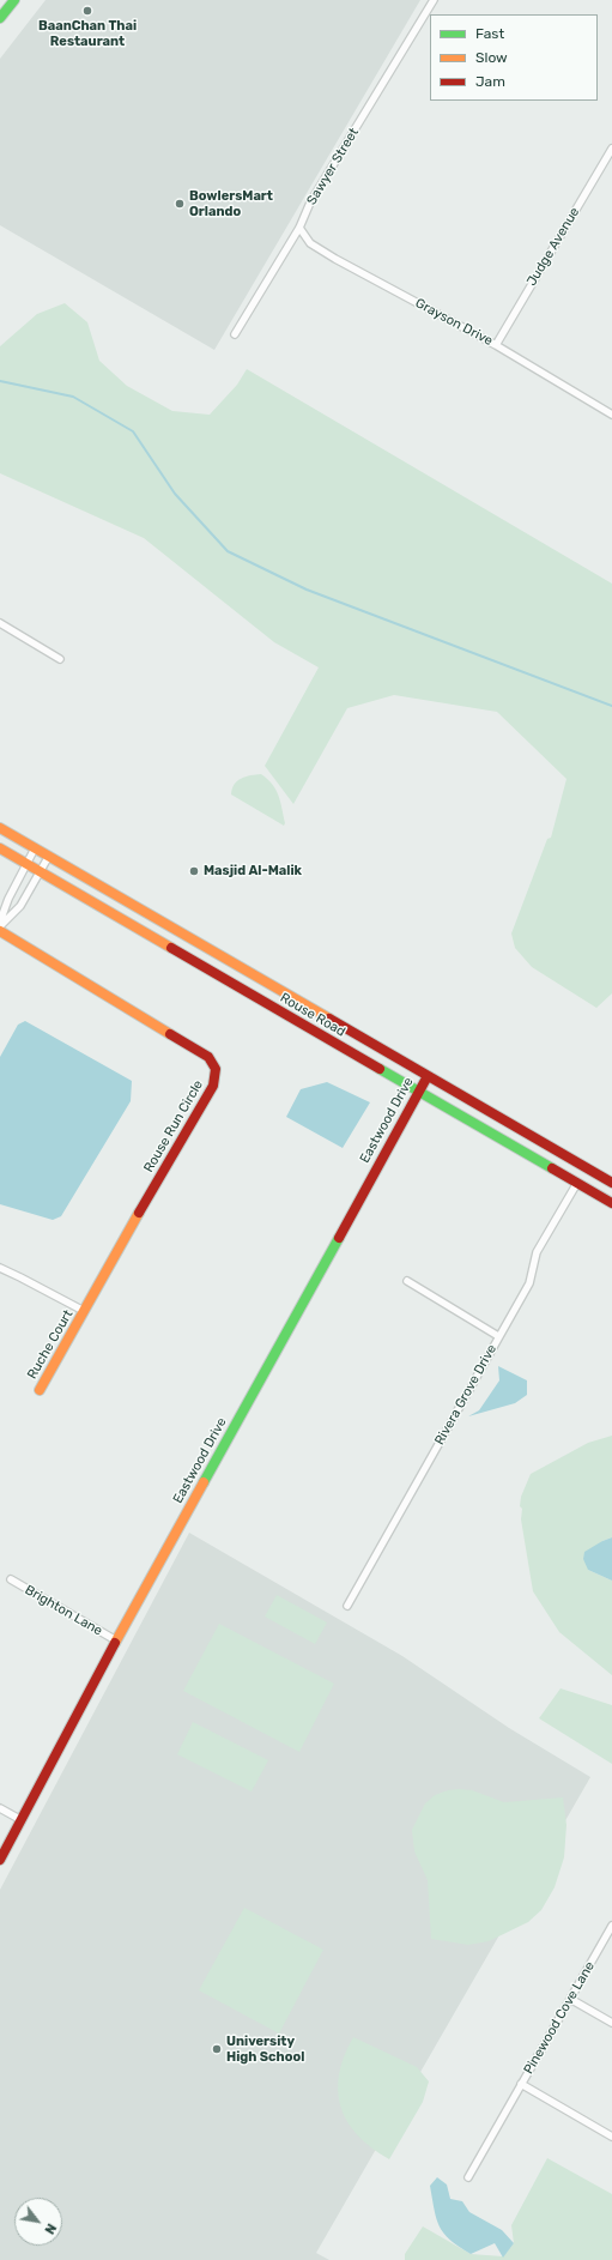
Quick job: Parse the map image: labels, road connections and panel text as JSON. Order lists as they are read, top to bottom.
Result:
{
  "streets": {
    "main road": [
      "Rouse Road",
      "Eastwood Drive",
      "Rouse Run Circle",
      "Ruche Court"
    ],
    "street": [
      "Sawyer Street",
      "Judge Avenue",
      "Grayson Drive",
      "Rivera Grove Drive",
      "Brighton Lane",
      "Pinewood Cove Lane"
    ]
  },
  "crossings": [
    ["Sawyer Street", "Grayson Drive"],
    ["Judge Avenue", "Grayson Drive"],
    ["Rouse Road", "Eastwood Drive"],
    ["Rouse Road", "Rivera Grove Drive"],
    ["Eastwood Drive", "Brighton Lane"],
    ["Rouse Run Circle", "Ruche Court"]
  ],
  "places": [
    "BaanChan Thai Restaurant",
    "BowlersMart Orlando",
    "Masjid Al-Malik",
    "University High School"
  ],
  "legend": ["Fast", "Slow", "Jam"],
  "north": "bottom right"
}
